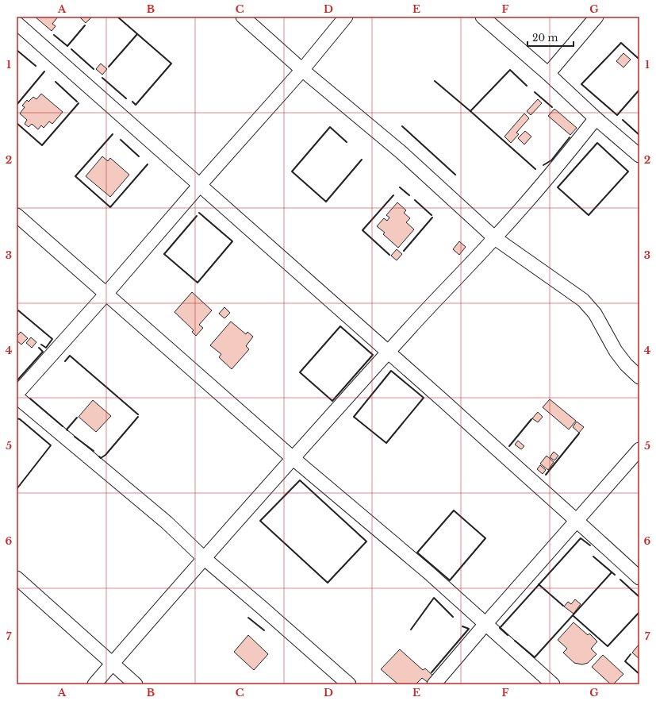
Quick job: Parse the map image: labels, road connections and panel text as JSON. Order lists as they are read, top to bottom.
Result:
{
  "scale_bar": "20 m",
  "grid": {
    "columns": [
      "A",
      "B",
      "C",
      "D",
      "E",
      "F",
      "G"
    ],
    "rows": [
      "1",
      "2",
      "3",
      "4",
      "5",
      "6",
      "7"
    ]
  }
}
